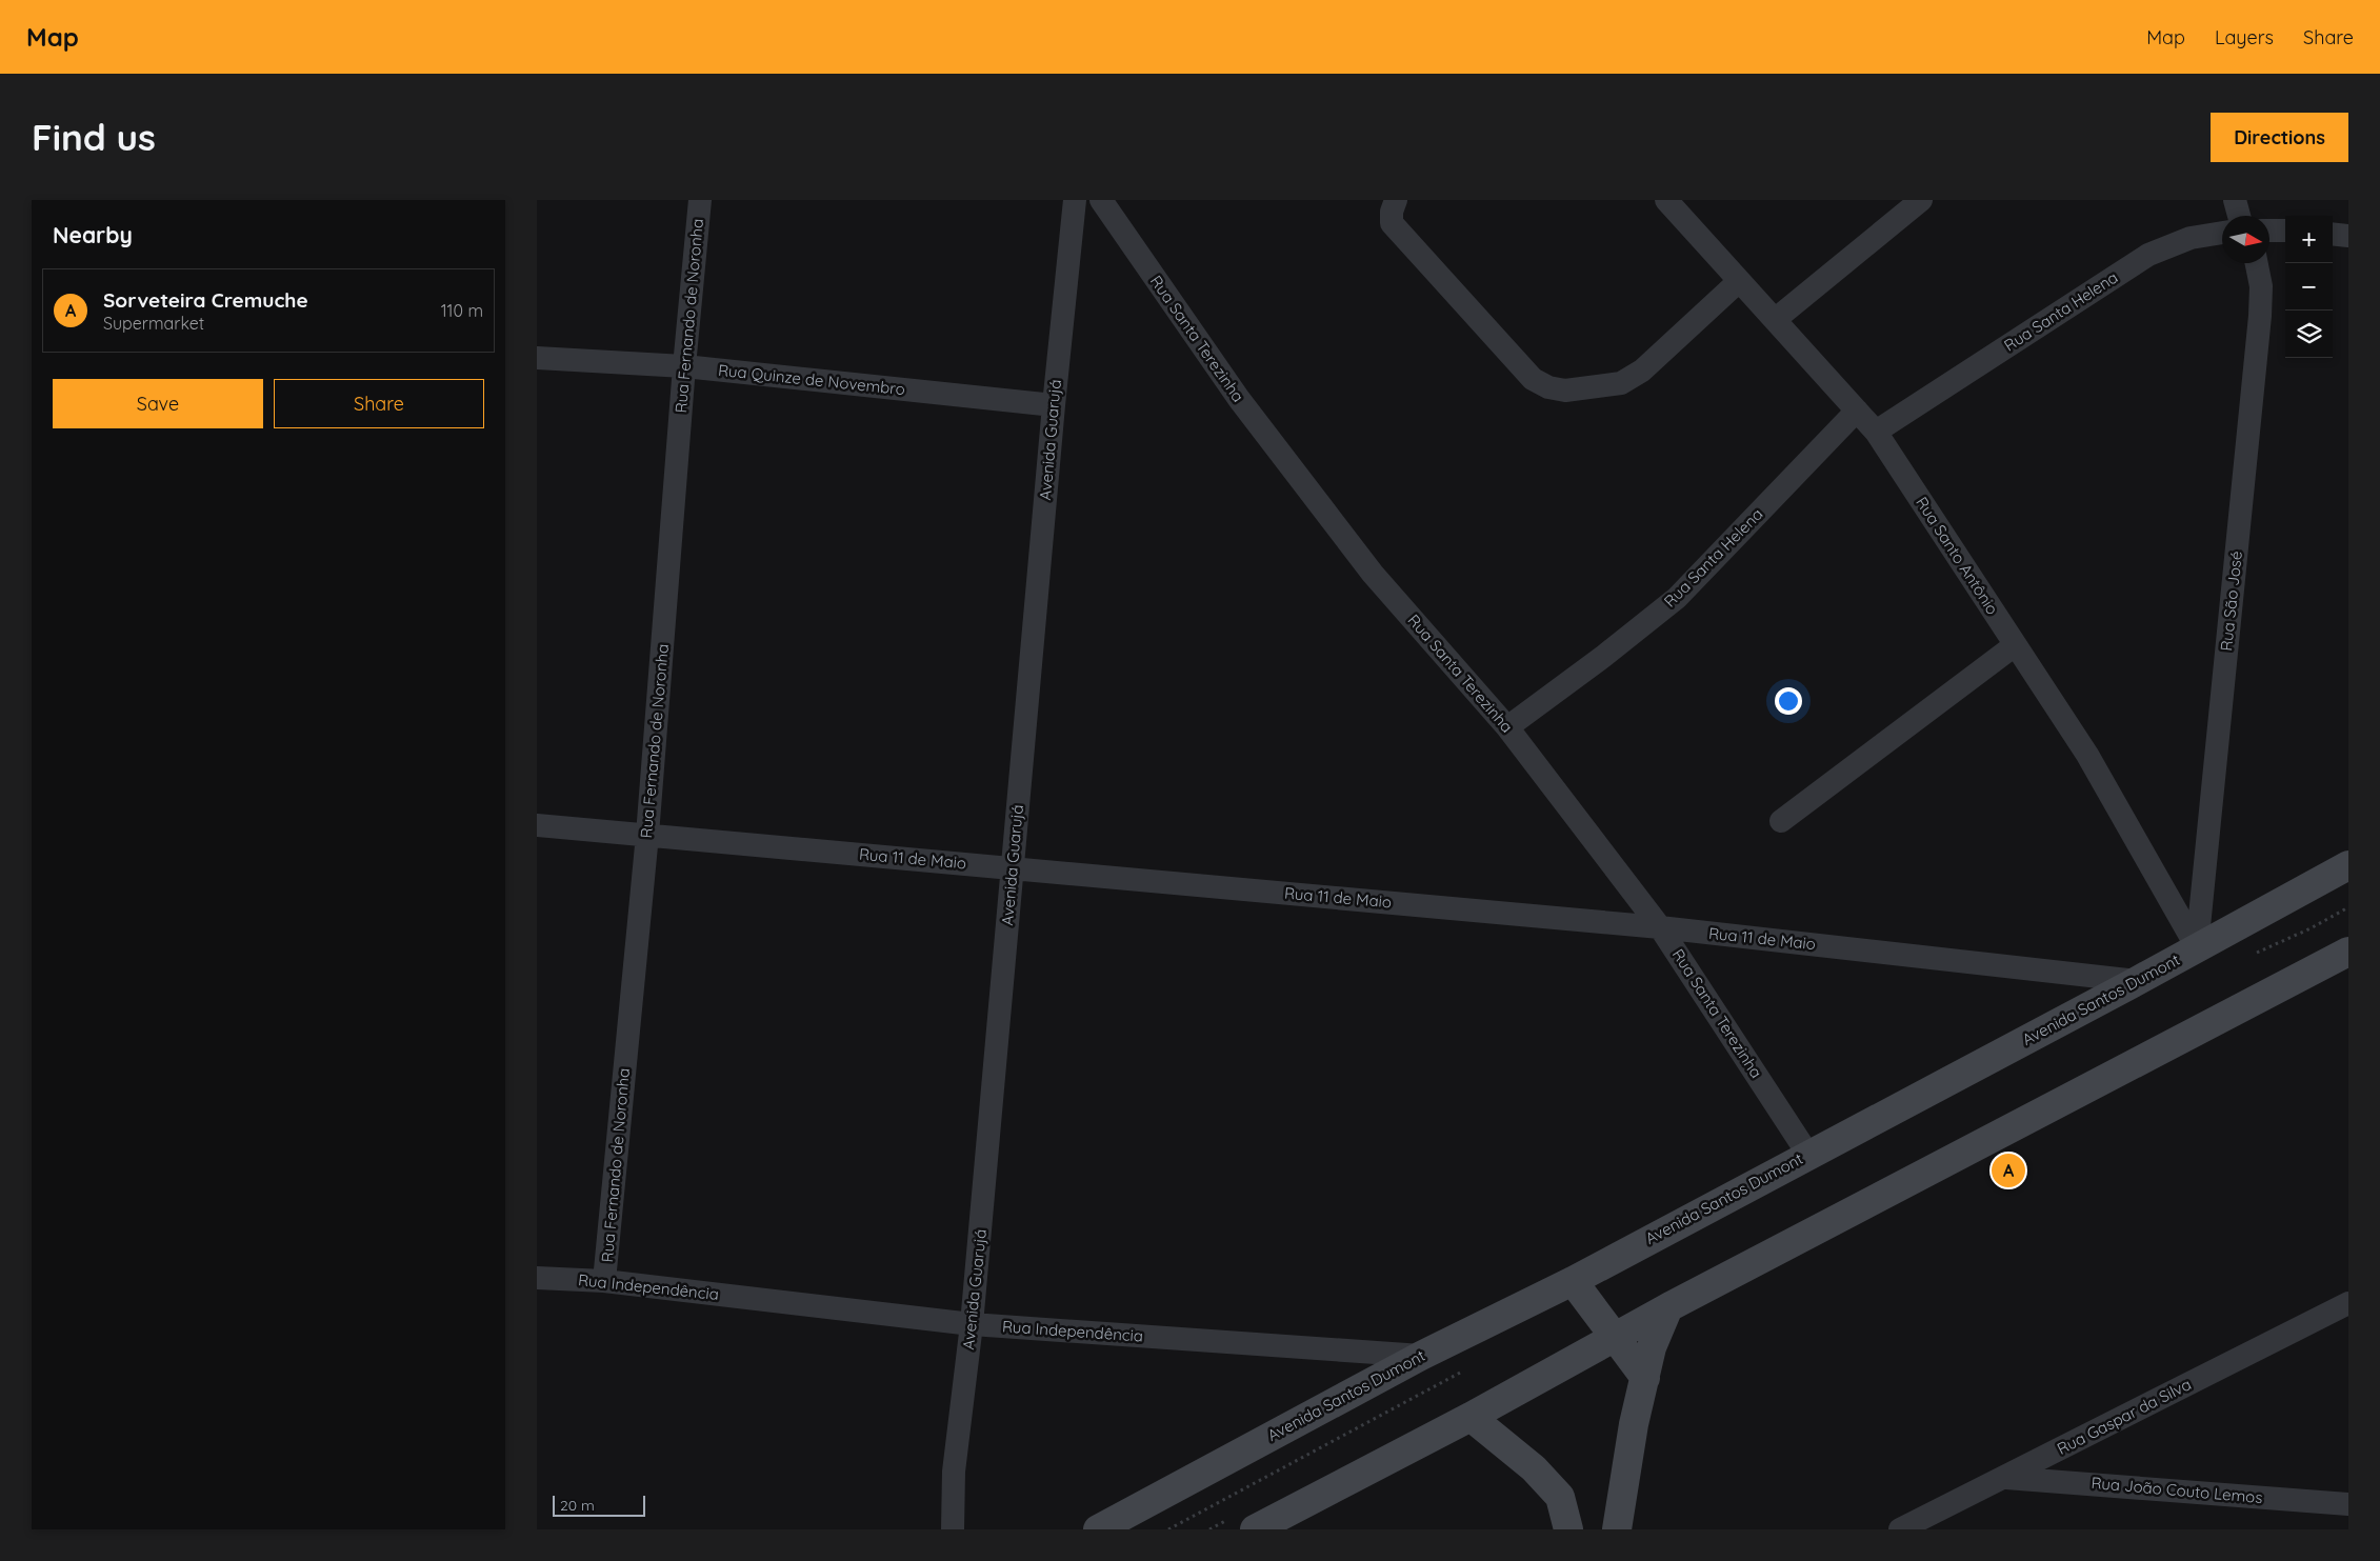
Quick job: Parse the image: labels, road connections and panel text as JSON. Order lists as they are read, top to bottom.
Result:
{
  "streets": {
    "main road": ["Avenida Santos Dumont"],
    "street": [
      "Rua Santa Helena",
      "Rua Fernando de Noronha",
      "Rua Santa Terezinha",
      "Rua Quinze de Novembro",
      "Avenida Guarujá",
      "Rua Santo Antônio",
      "Rua São José",
      "Rua 11 de Maio",
      "Rua Independência",
      "Rua Gaspar da Silva",
      "Rua João Couto Lemos"
    ]
  },
  "crossings": [
    ["Rua Santa Helena", "Rua Santa Terezinha"],
    ["Rua Santa Helena", "Rua Santo Antônio"],
    ["Rua Fernando de Noronha", "Rua Quinze de Novembro"],
    ["Rua Fernando de Noronha", "Rua 11 de Maio"],
    ["Rua Fernando de Noronha", "Rua Independência"],
    ["Rua Santa Terezinha", "Rua 11 de Maio"],
    ["Rua Santa Terezinha", "Avenida Santos Dumont"],
    ["Rua Quinze de Novembro", "Avenida Guarujá"],
    ["Avenida Guarujá", "Rua 11 de Maio"],
    ["Avenida Guarujá", "Rua Independência"],
    ["Rua Santo Antônio", "Rua São José"],
    ["Rua Santo Antônio", "Avenida Santos Dumont"],
    ["Rua São José", "Avenida Santos Dumont"],
    ["Rua 11 de Maio", "Avenida Santos Dumont"],
    ["Avenida Santos Dumont", "Rua Independência"],
    ["Rua Gaspar da Silva", "Rua João Couto Lemos"]
  ],
  "scale_bar": "20 m",
  "north": "right",
  "page": {
    "header": "Map",
    "nav": ["Map", "Layers", "Share"],
    "buttons": [
      "Directions",
      ["Save", "Share"]
    ],
    "title": "Find us",
    "heading": "Nearby",
    "map_buttons": ["+", "−"],
    "list": [
      {
        "mark": "A",
        "name": "Sorveteira Cremuche",
        "note": "Supermarket",
        "value": "110 m"
      }
    ],
    "pins": "A",
    "scale": "20 m"
  }
}
